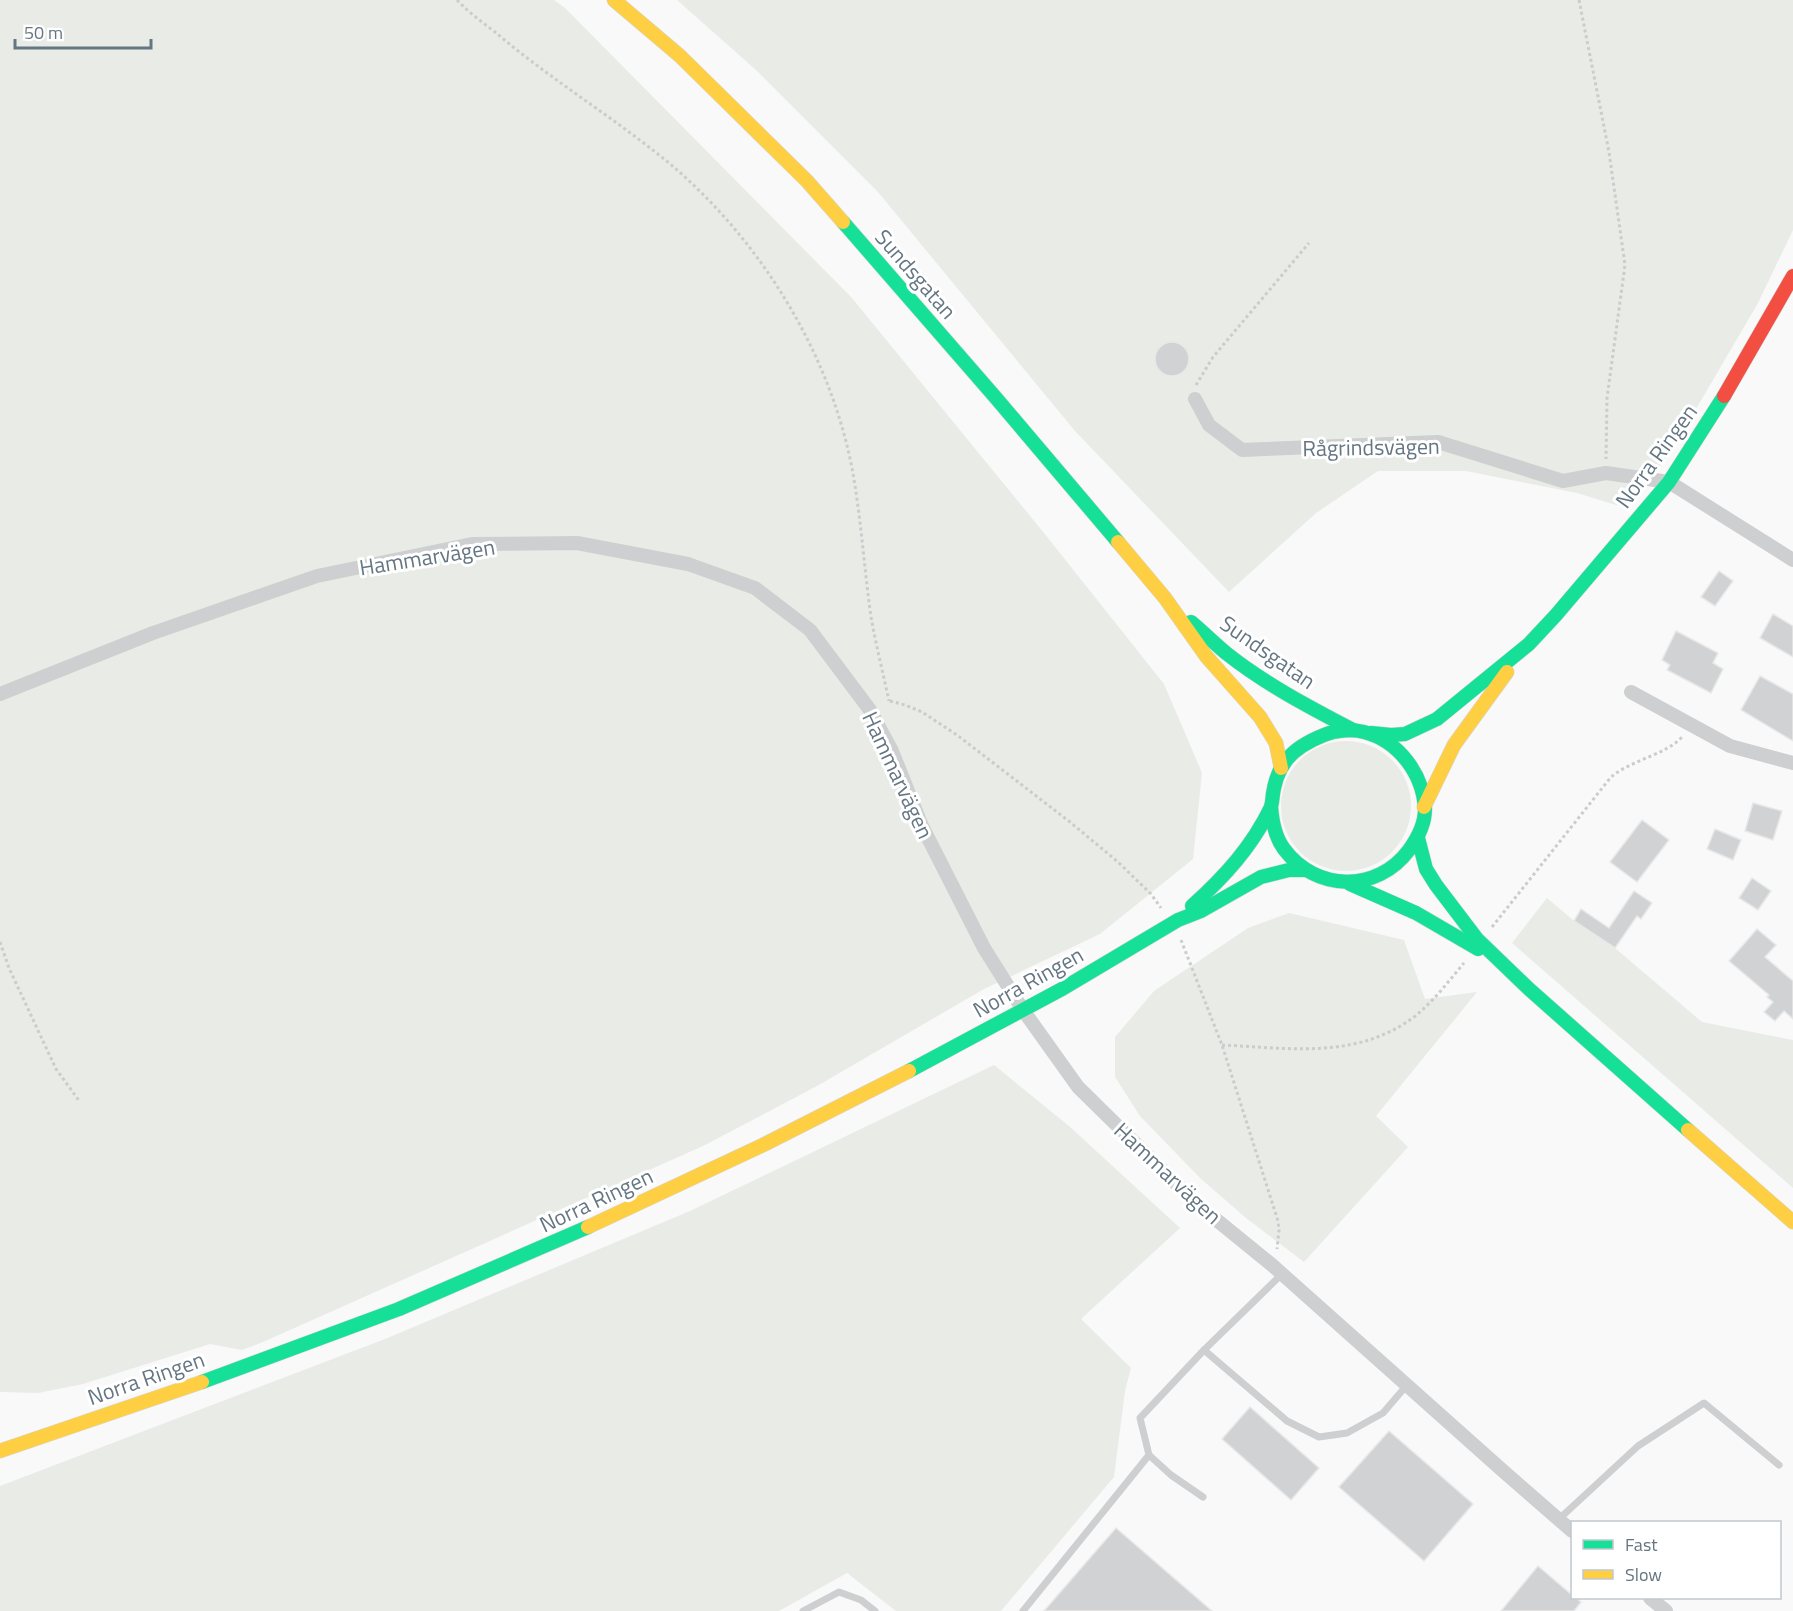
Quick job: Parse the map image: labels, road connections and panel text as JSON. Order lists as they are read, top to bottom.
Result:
{
  "streets": {
    "main road": ["Sundsgatan", "Norra Ringen"],
    "street": ["Rågrindsvägen", "Hammarvägen"]
  },
  "crossings": [
    ["Sundsgatan", "Norra Ringen"],
    ["Rågrindsvägen", "Norra Ringen"],
    ["Norra Ringen", "Hammarvägen"]
  ],
  "legend": ["Fast", "Slow"],
  "scale_bar": "50 m"
}
